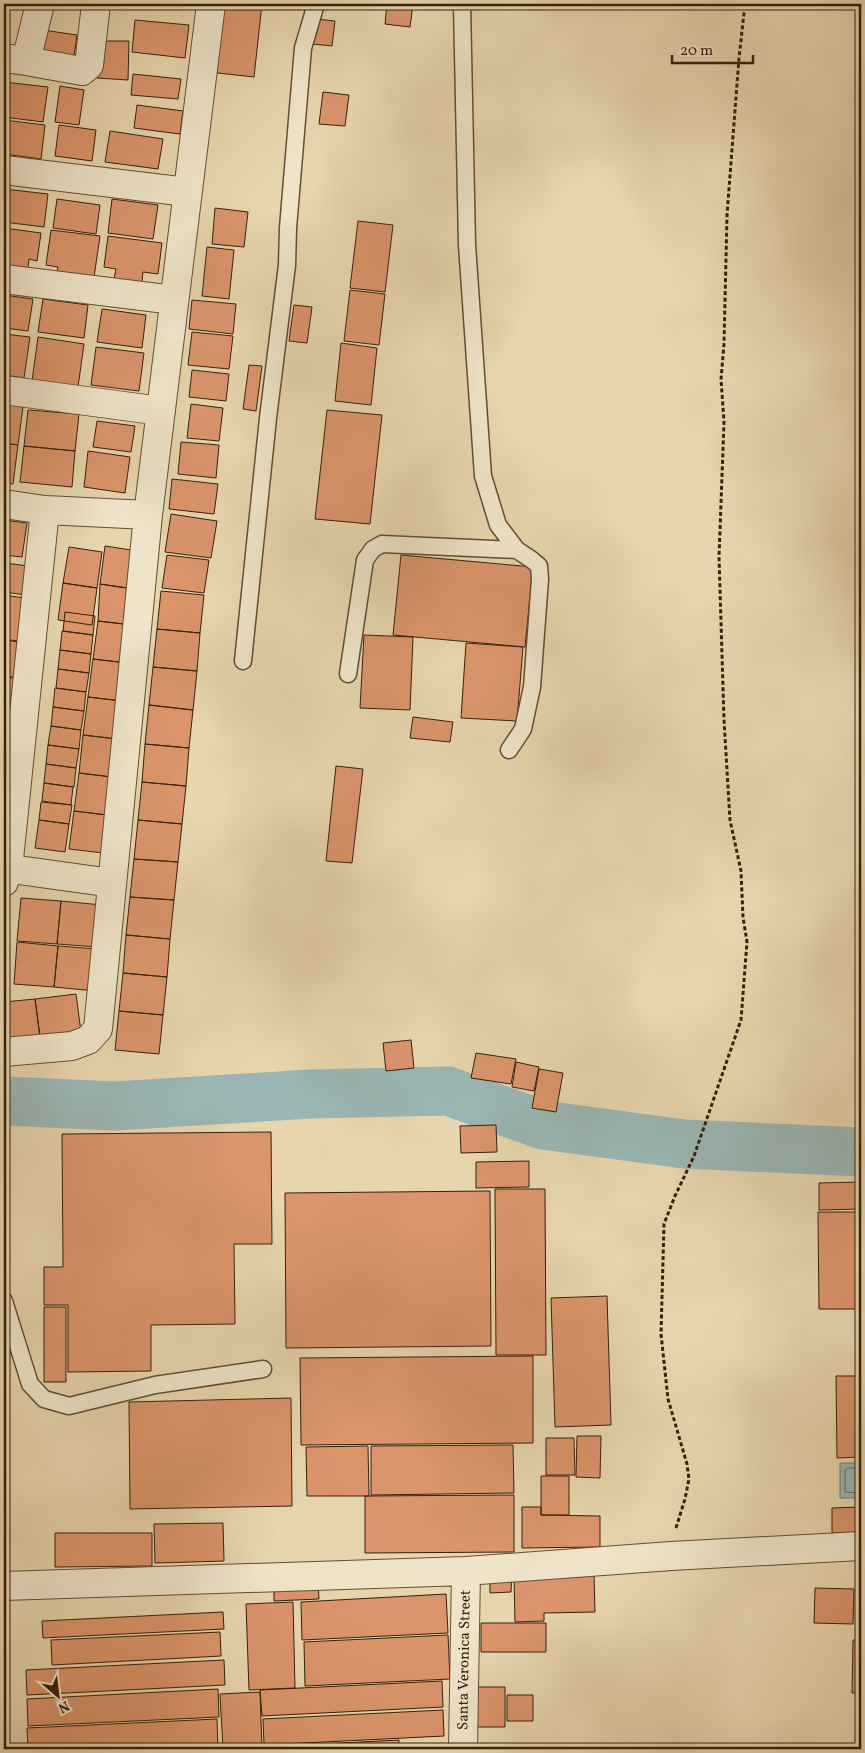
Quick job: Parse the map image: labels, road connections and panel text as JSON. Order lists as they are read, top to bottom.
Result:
{
  "streets": {
    "street": ["Santa Veronica Street"]
  },
  "scale_bar": "20 m",
  "north": "bottom right"
}
